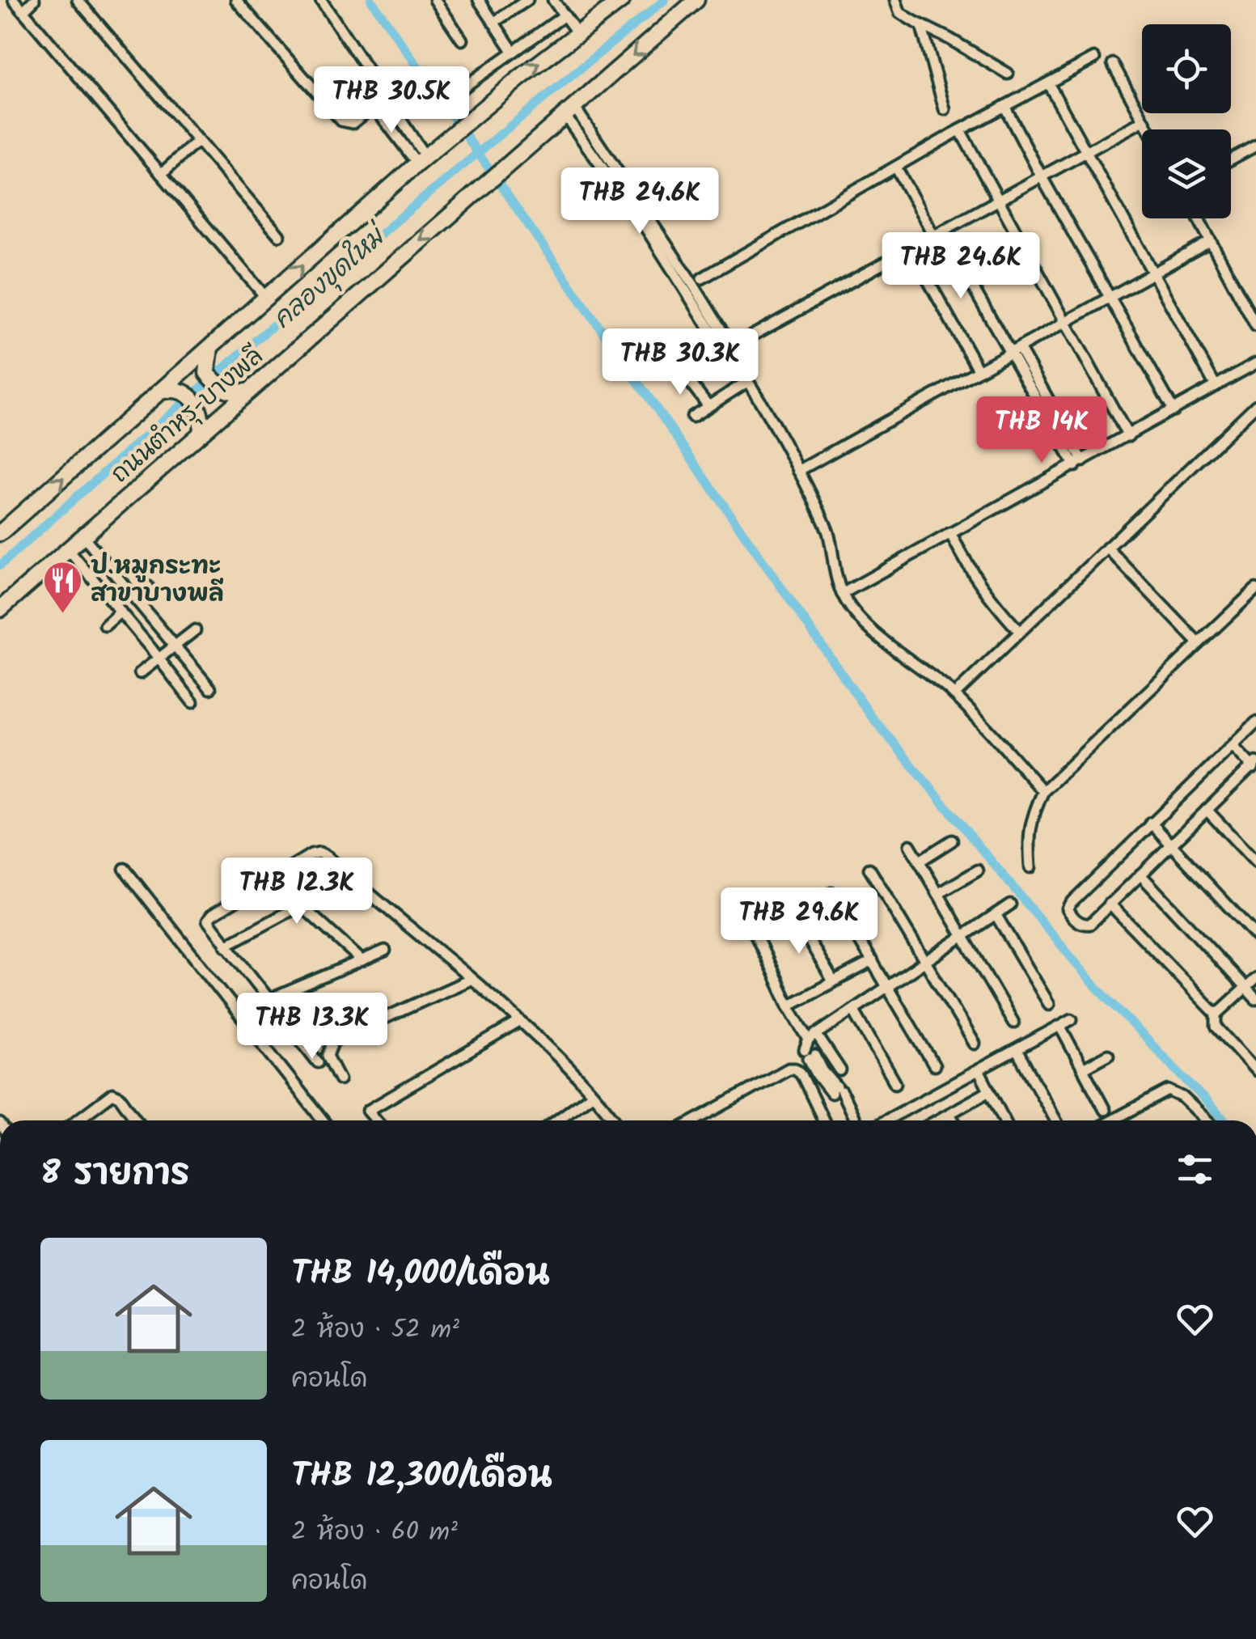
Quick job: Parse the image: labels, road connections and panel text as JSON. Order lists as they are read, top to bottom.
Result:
{
  "streets": {
    "main road": ["ถนนตำหรุ-บางพลี"]
  },
  "water": ["คลองขุดใหม่"],
  "places": {
    "restaurant": ["ป.หมูกระทะ สาขาบางพลี"]
  },
  "page": {
    "price": [
      "THB 30.5K",
      "THB 24.6K",
      "THB 24.6K",
      "THB 30.3K",
      "THB 14K",
      "THB 12.3K",
      "THB 29.6K",
      "THB 13.3K"
    ],
    "heading": "8 รายการ",
    "list": [
      {
        "name": "THB 14,000/เดือน",
        "note": "2 ห้อง · 52 m² · คอนโด"
      },
      {
        "name": "THB 12,300/เดือน",
        "note": "2 ห้อง · 60 m² · คอนโด"
      }
    ]
  }
}
